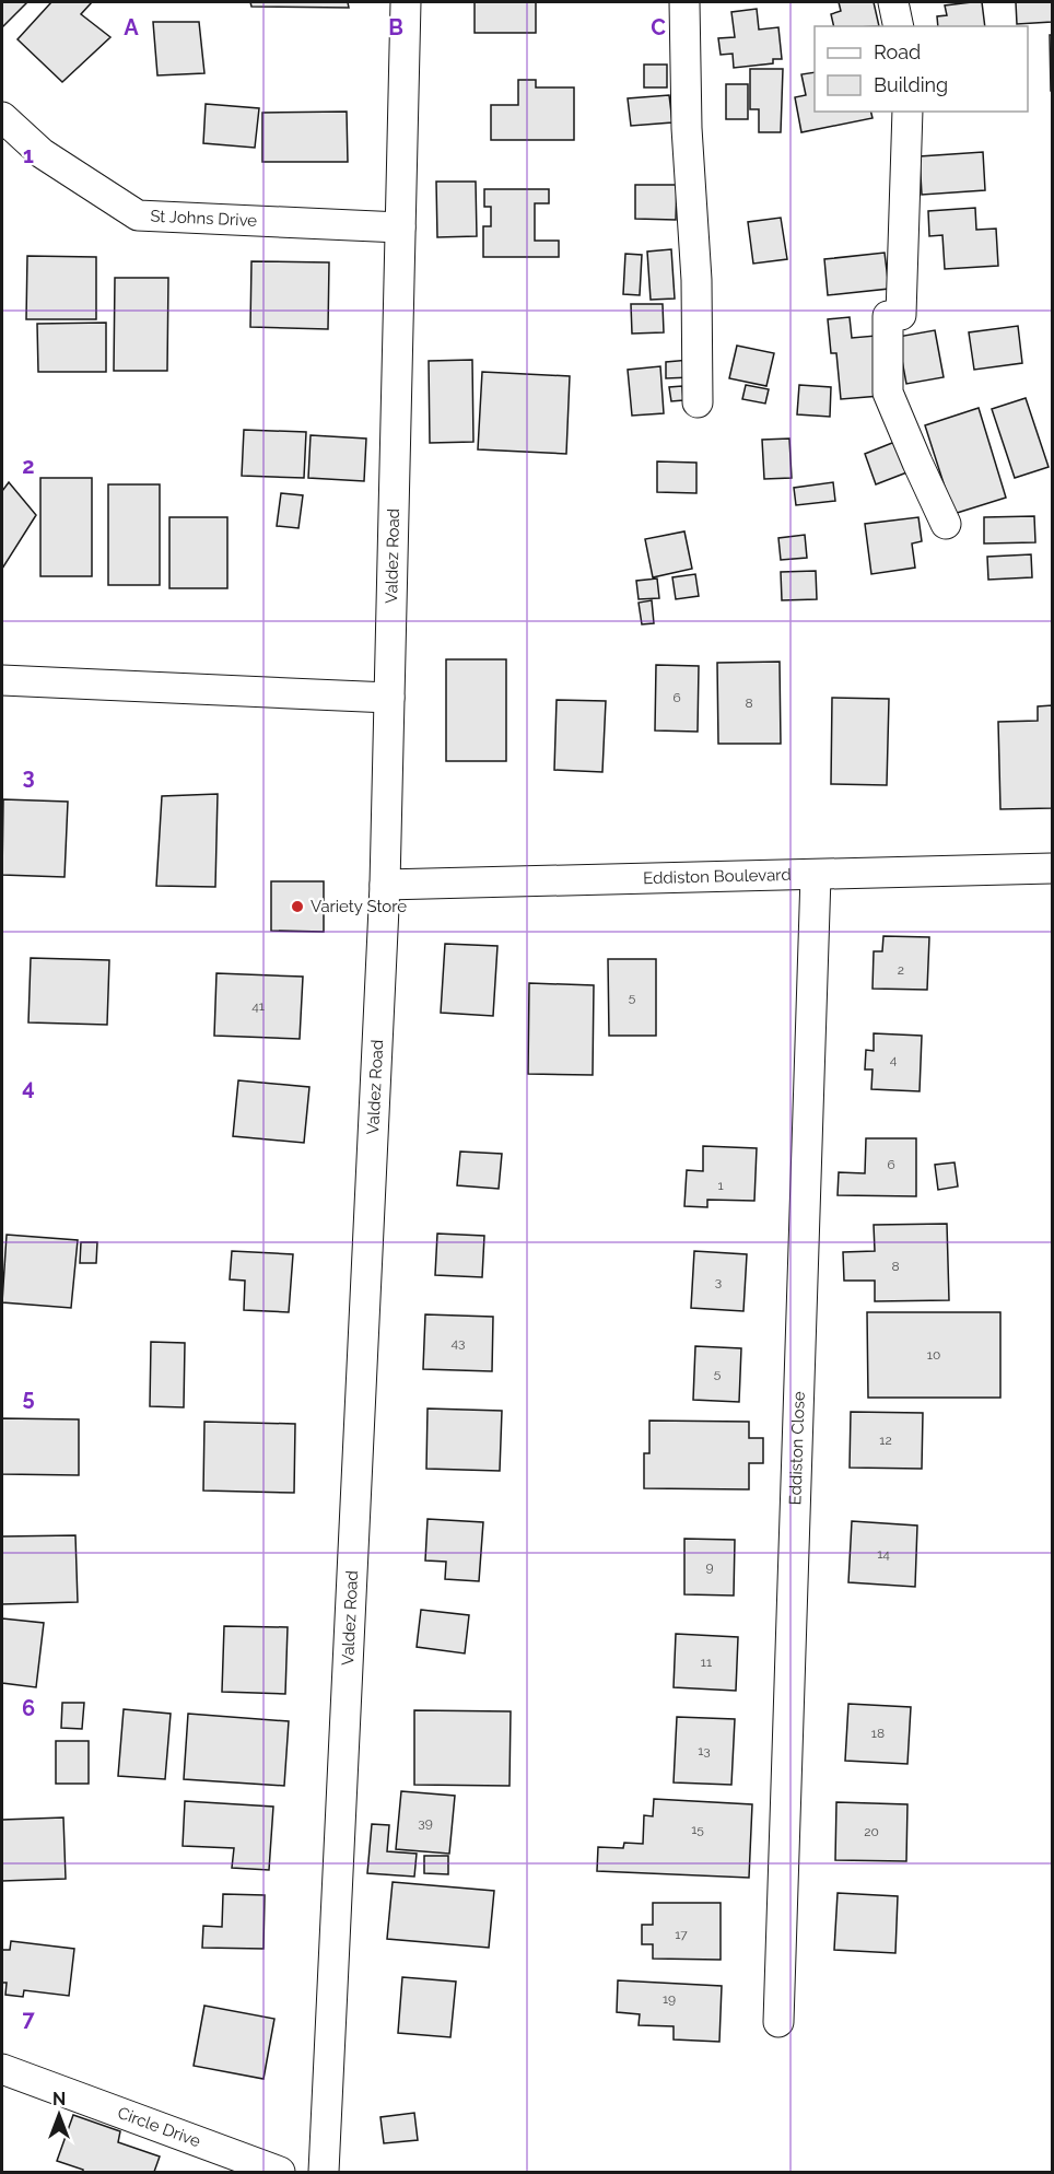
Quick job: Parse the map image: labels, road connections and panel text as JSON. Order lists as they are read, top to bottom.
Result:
{
  "streets": {
    "street": [
      "St Johns Drive",
      "Valdez Road",
      "Eddiston Boulevard",
      "Eddiston Close",
      "Circle Drive"
    ]
  },
  "crossings": [
    ["St Johns Drive", "Valdez Road"],
    ["Valdez Road", "Eddiston Boulevard"],
    ["Eddiston Boulevard", "Eddiston Close"]
  ],
  "places": ["Variety Store"],
  "house_numbers": [
    "6",
    "8",
    "2",
    "5",
    "41",
    "4",
    "6",
    "1",
    "8",
    "3",
    "43",
    "10",
    "5",
    "12",
    "14",
    "9",
    "11",
    "18",
    "13",
    "39",
    "15",
    "20",
    "17",
    "19"
  ],
  "legend": ["Road", "Building"],
  "north": "top",
  "grid": {
    "columns": ["A", "B", "C"],
    "rows": [
      "1",
      "2",
      "3",
      "4",
      "5",
      "6",
      "7"
    ]
  }
}
